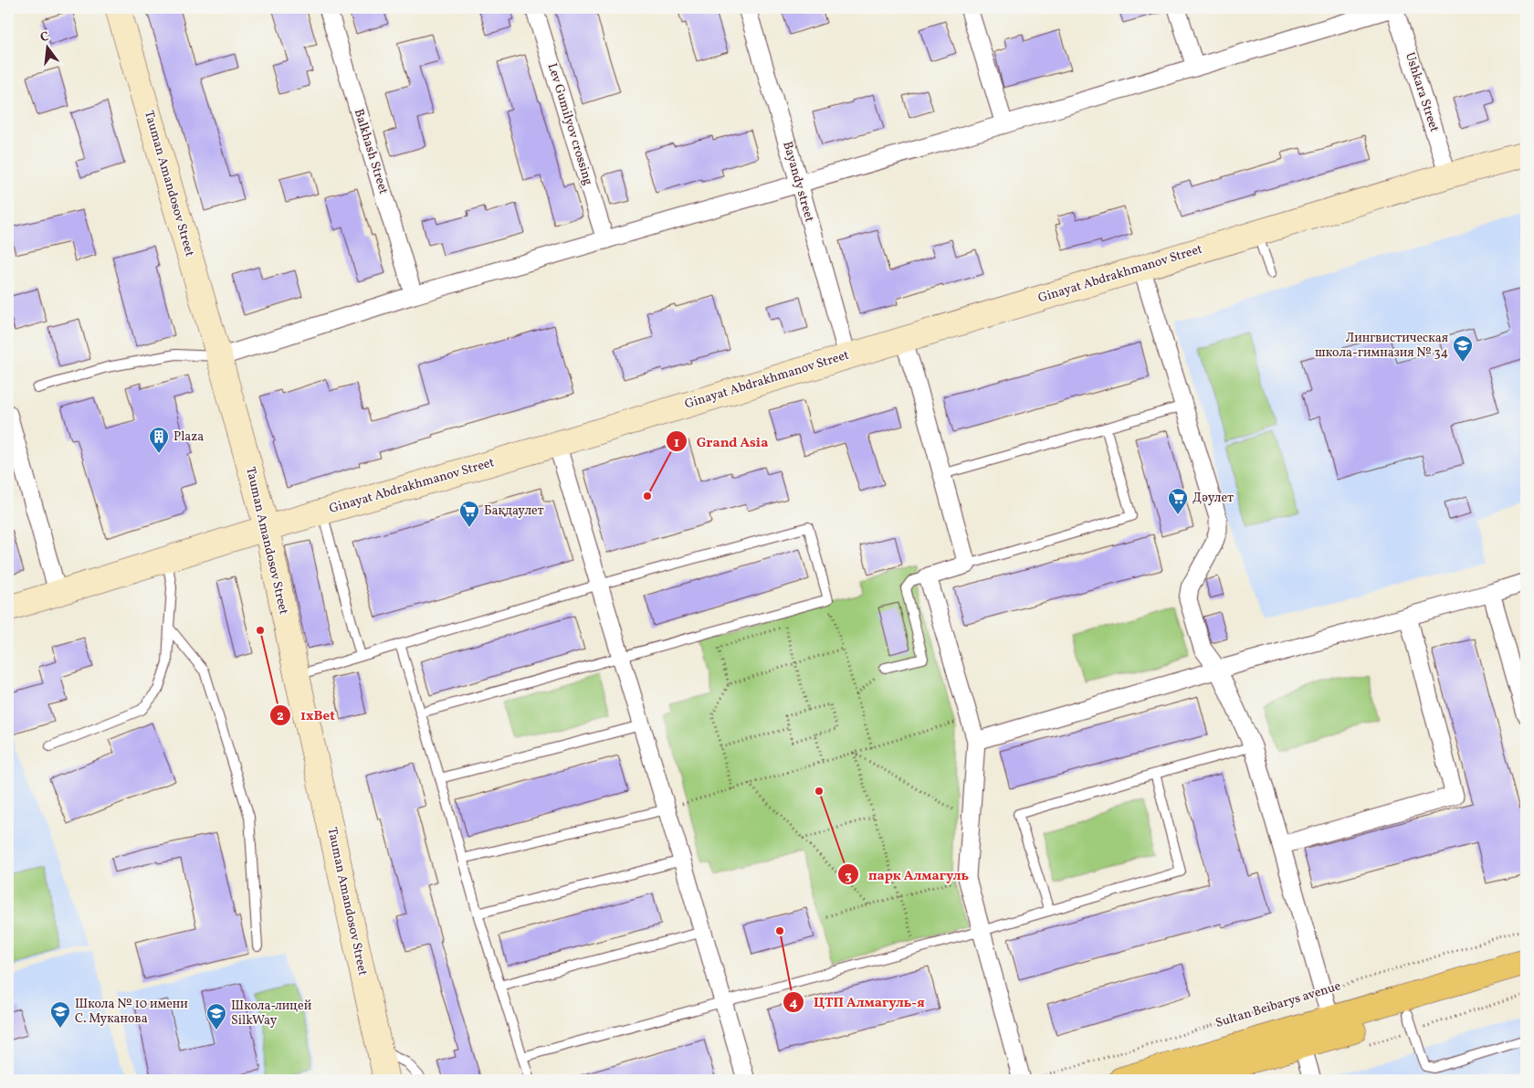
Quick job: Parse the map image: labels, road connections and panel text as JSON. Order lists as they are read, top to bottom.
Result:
{
  "streets": {
    "street": [
      "Ushkara Street",
      "Lev Gumilyov crossing",
      "Balkhash Street",
      "Bayandy street",
      "Tauman Amandosov Street",
      "Ginayat Abdrakhmanov Street"
    ],
    "path": ["Sultan Beibarys avenue"]
  },
  "crossings": [
    ["Ushkara Street", "Ginayat Abdrakhmanov Street"],
    ["Bayandy street", "Ginayat Abdrakhmanov Street"],
    ["Tauman Amandosov Street", "Ginayat Abdrakhmanov Street"]
  ],
  "places": {
    "school or university": ["Лингвистическая школа-гимназия № 34", "Школа № 10 имени С. Муканова", "Школа-лицей SilkWay"],
    "building": ["Plaza"],
    "other": [
      "Grand Asia",
      "1xBet",
      "парк Алмагуль",
      "ЦТП Алмагуль-я"
    ],
    "supermarket": ["Дәулет", "Бақдаулет"]
  },
  "north": "top"
}
